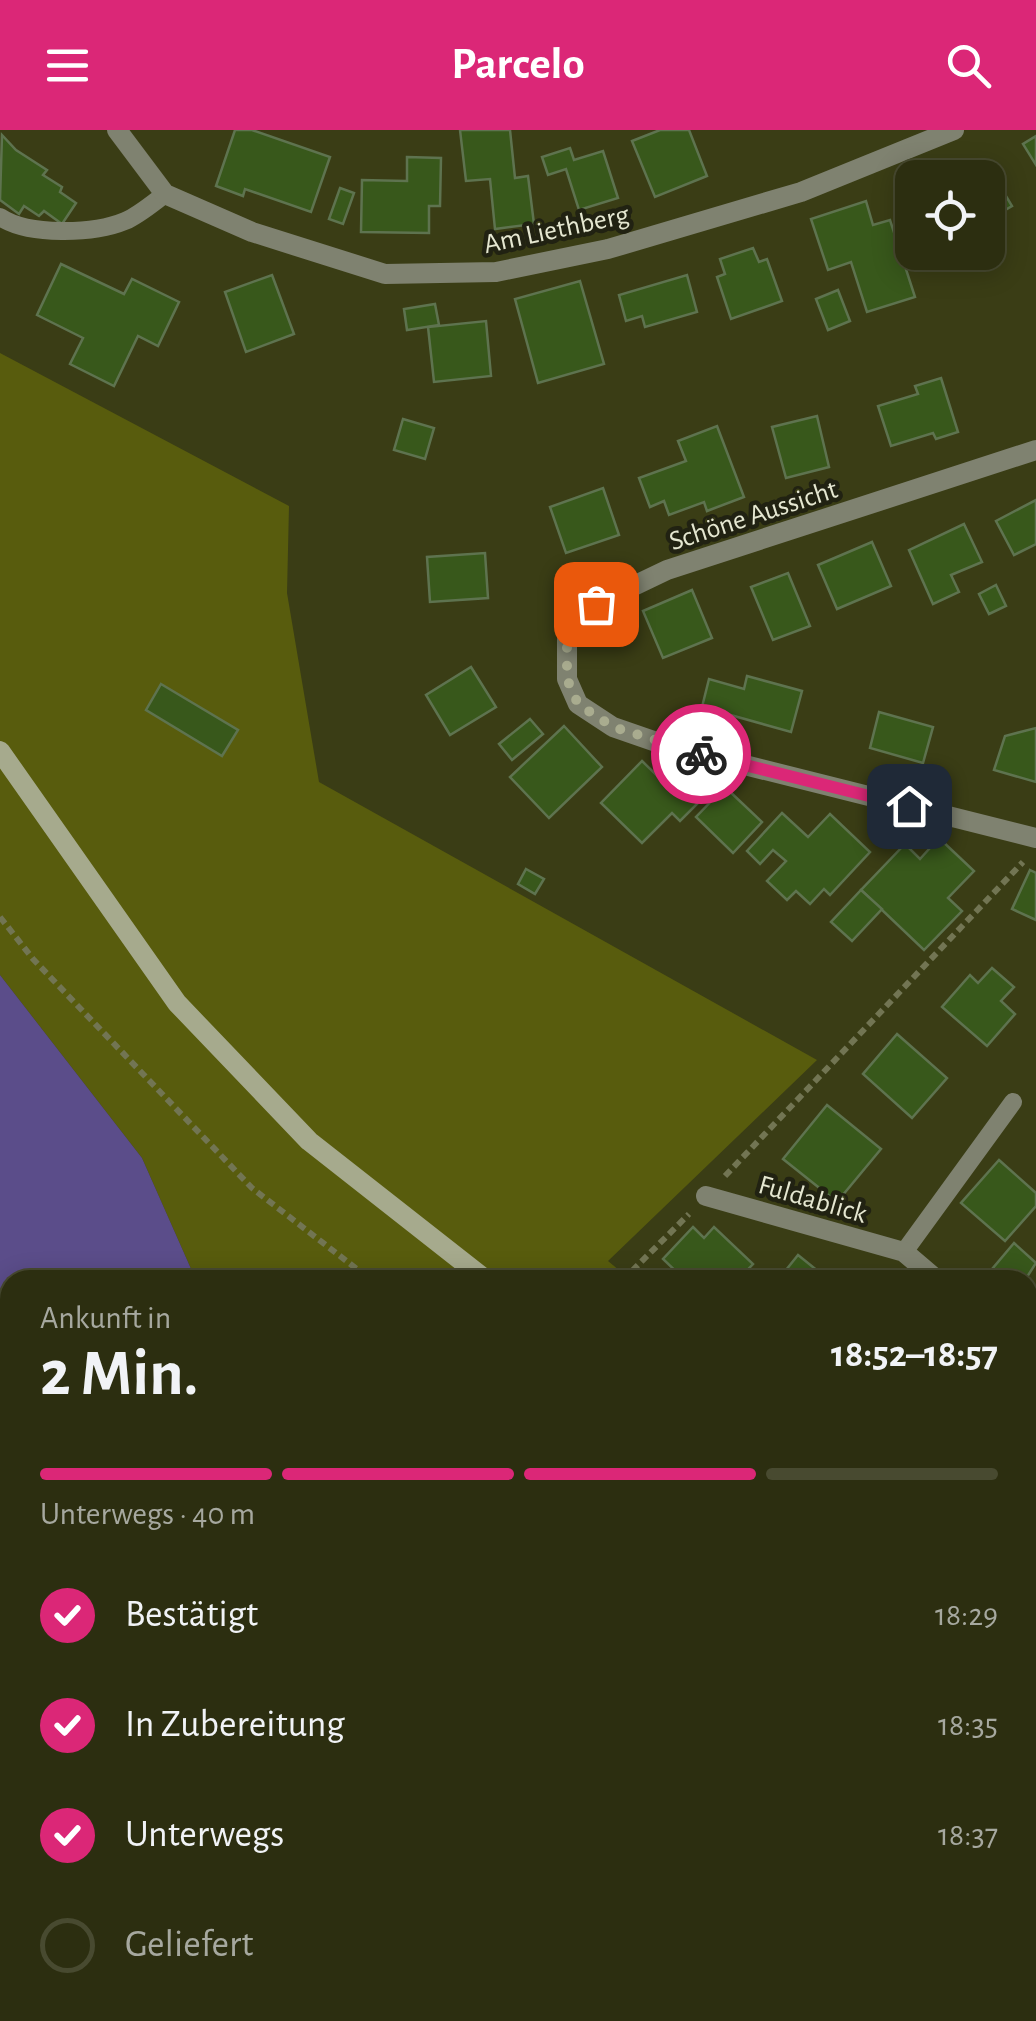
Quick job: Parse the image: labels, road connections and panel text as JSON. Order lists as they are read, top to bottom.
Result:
{
  "streets": {
    "street": ["Am Liethberg", "Schöne Aussicht", "Fuldablick"]
  },
  "page": {
    "header": "Parcelo",
    "heading": ["2 Min.", "Ankunft in", "18:52–18:57"],
    "bar": "Unterwegs · 40 m",
    "list": [
      ["Bestätigt", "18:29"],
      ["In Zubereitung", "18:35"],
      ["Unterwegs", "18:37"],
      "Geliefert"
    ]
  }
}
